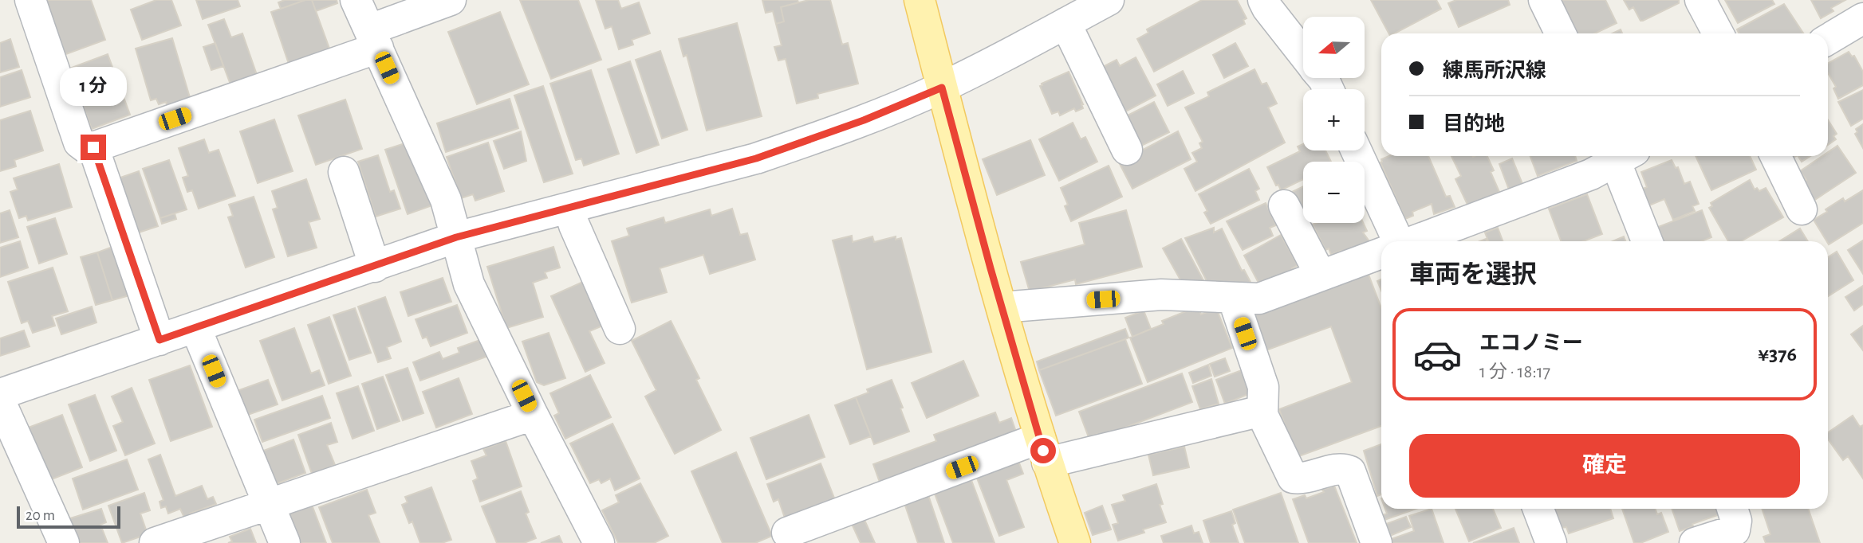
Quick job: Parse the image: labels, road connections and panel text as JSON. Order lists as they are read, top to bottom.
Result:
{
  "scale_bar": "20 m",
  "north": "left",
  "page": {
    "map_buttons": ["+", "−"],
    "banner": ["練馬所沢線", "目的地"],
    "bubble": "1 分",
    "heading": "車両を選択",
    "list": [
      {
        "name": "エコノミー",
        "note": "1 分 · 18:17",
        "value": "¥376"
      }
    ],
    "buttons": "確定",
    "scale": "20 m"
  }
}
